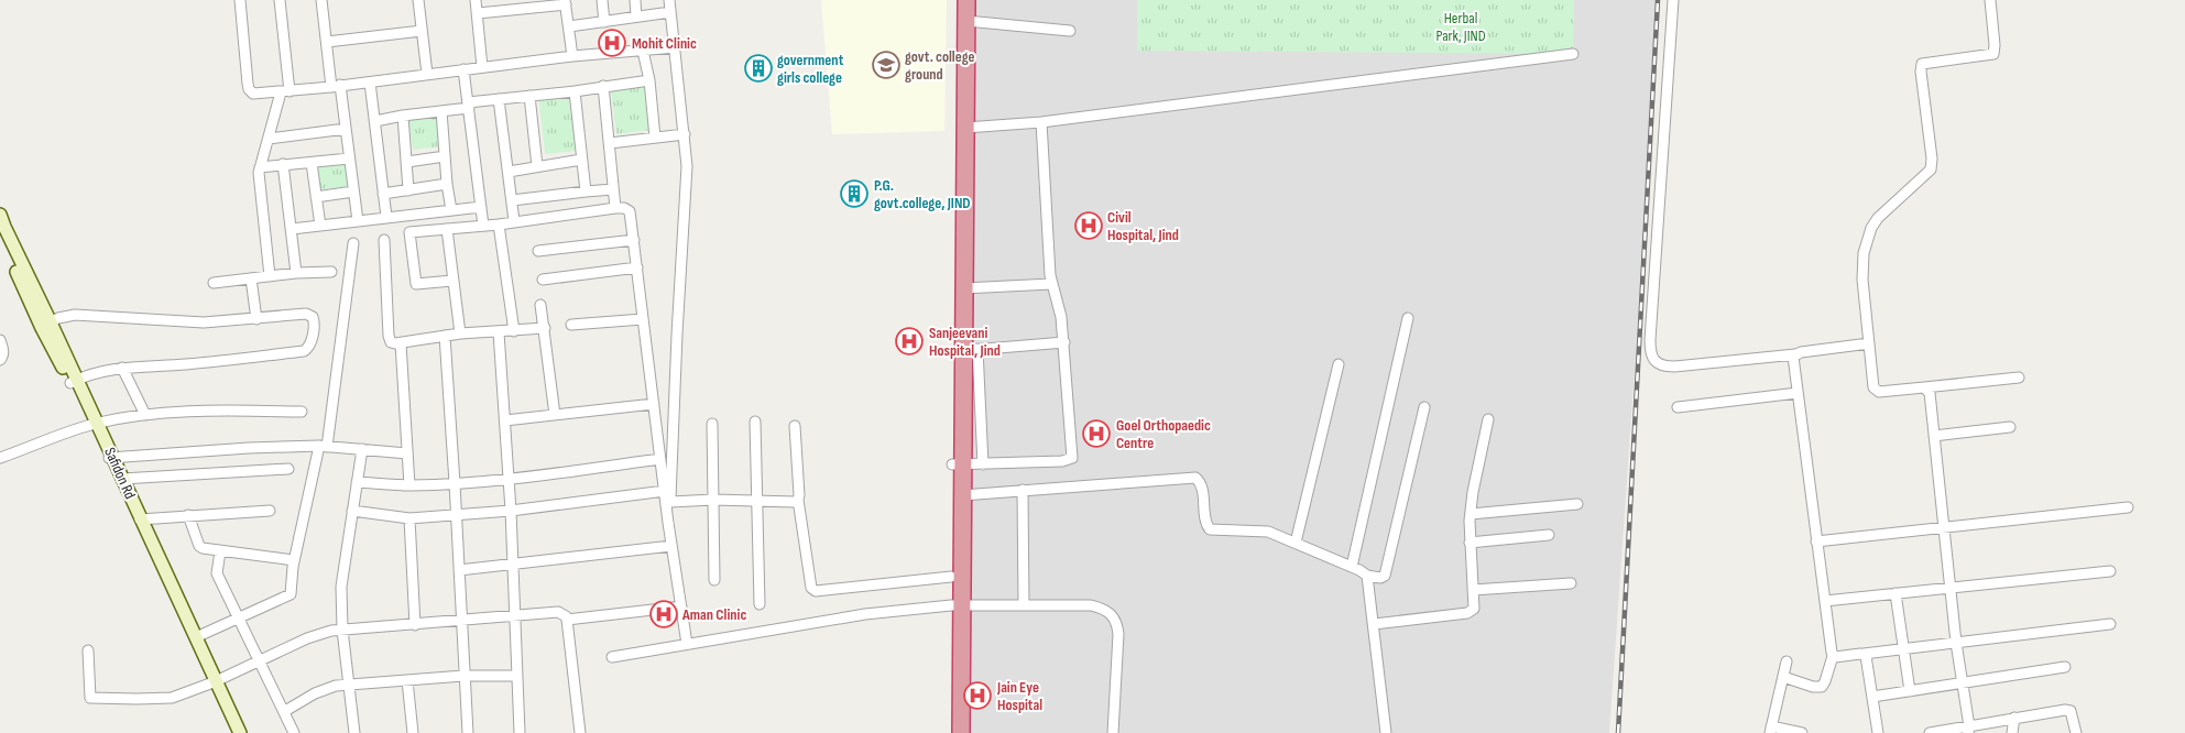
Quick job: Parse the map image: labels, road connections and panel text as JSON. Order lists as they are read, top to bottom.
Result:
{
  "streets": {
    "main road": ["Safidon Rd"]
  },
  "parks": ["Herbal Park, JIND"],
  "places": {
    "hospital": [
      "Mohit Clinic",
      "Civil Hospital, Jind",
      "Sanjeevani Hospital, Jind",
      "Goel Orthopaedic Centre",
      "Aman Clinic",
      "Jain Eye Hospital"
    ],
    "school or university": ["govt. college ground"],
    "building": ["government girls college", "P.G. govt.college, JIND"]
  }
}
